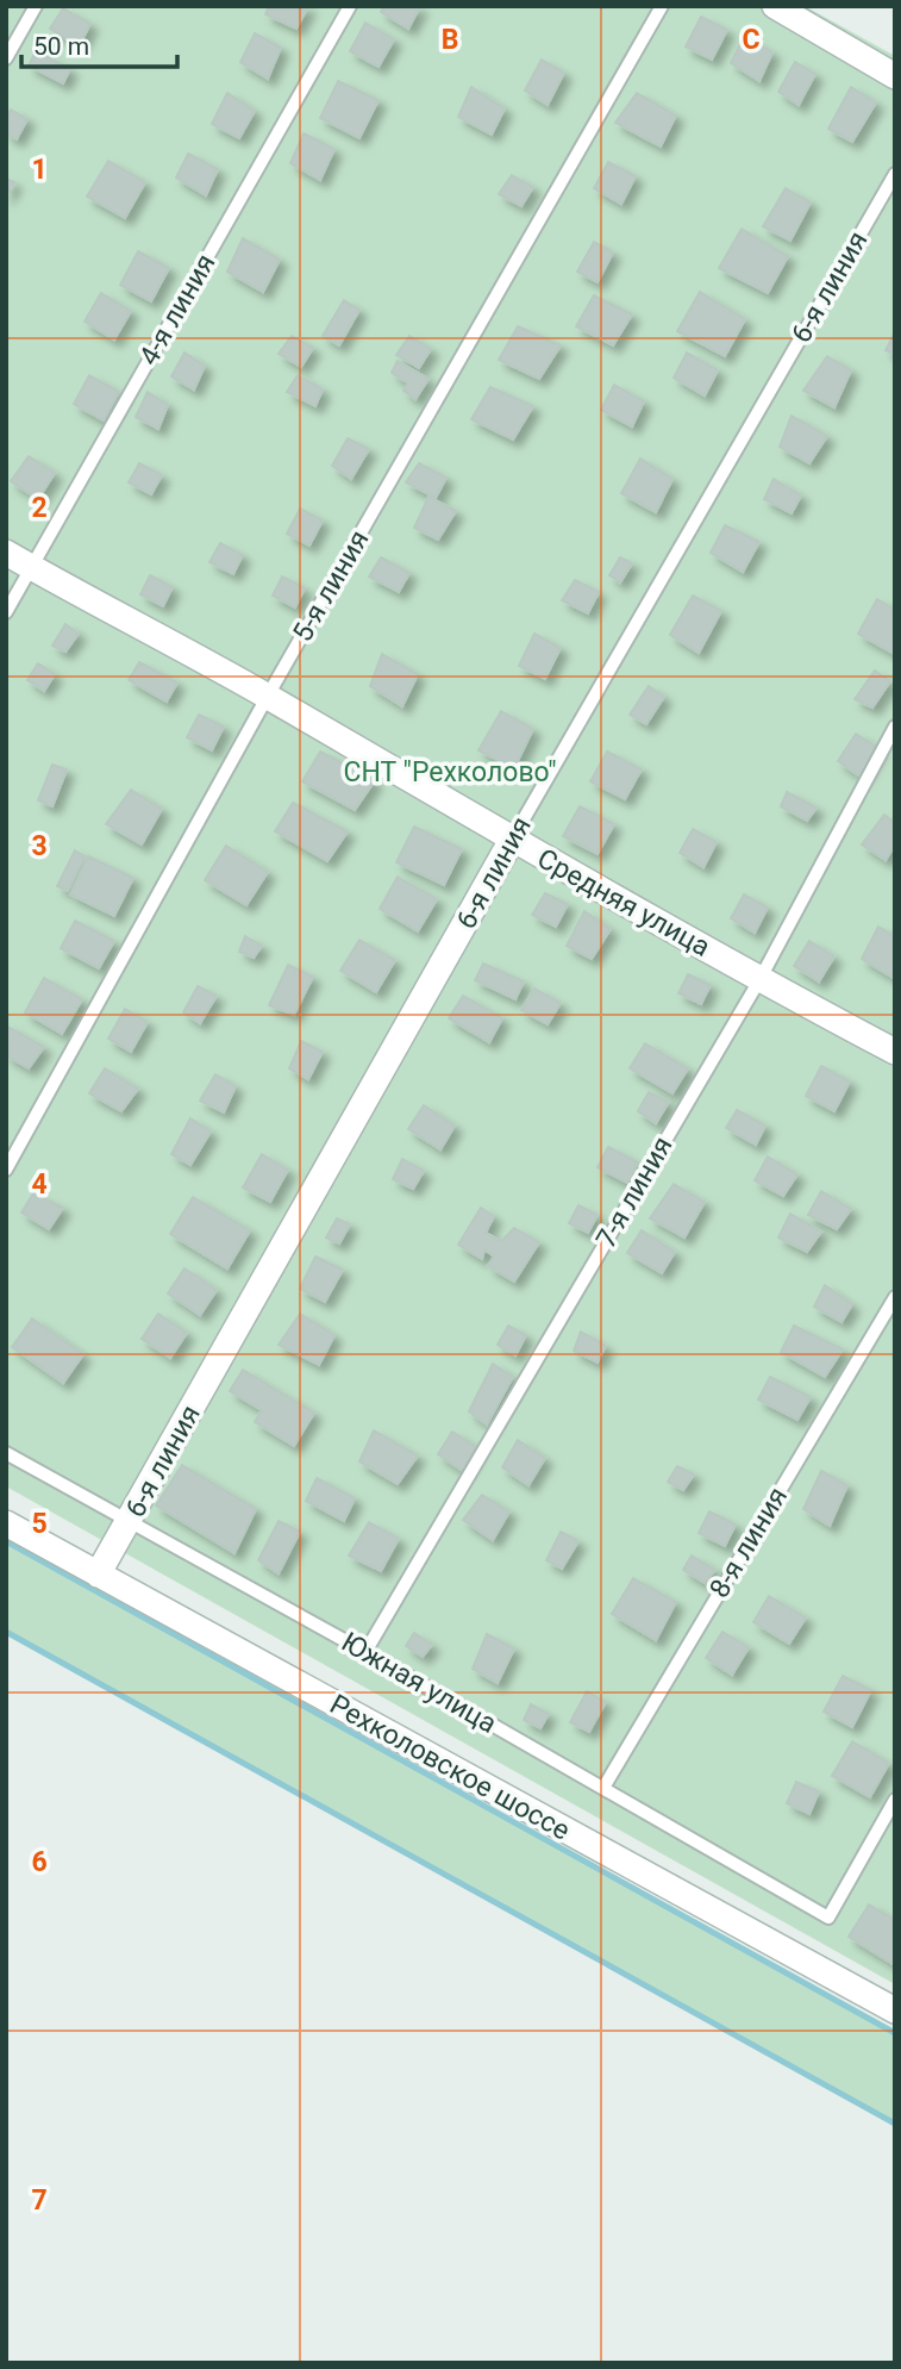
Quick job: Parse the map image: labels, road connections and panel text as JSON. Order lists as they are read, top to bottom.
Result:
{
  "streets": {
    "street": ["6-я линия", "Средняя улица", "Рехколовское шоссе"],
    "lane": [
      "4-я линия",
      "5-я линия",
      "7-я линия",
      "8-я линия",
      "Южная улица"
    ]
  },
  "crossings": [
    ["6-я линия", "Средняя улица"],
    ["6-я линия", "Южная улица"],
    ["6-я линия", "Рехколовское шоссе"],
    ["4-я линия", "Средняя улица"],
    ["5-я линия", "Средняя улица"],
    ["Средняя улица", "7-я линия"],
    ["7-я линия", "Южная улица"],
    ["8-я линия", "Южная улица"]
  ],
  "parks": ["СНТ \"Рехколово\""],
  "scale_bar": "50 m",
  "grid": {
    "columns": ["B", "C"],
    "rows": [
      "1",
      "2",
      "3",
      "4",
      "5",
      "6",
      "7"
    ]
  }
}
